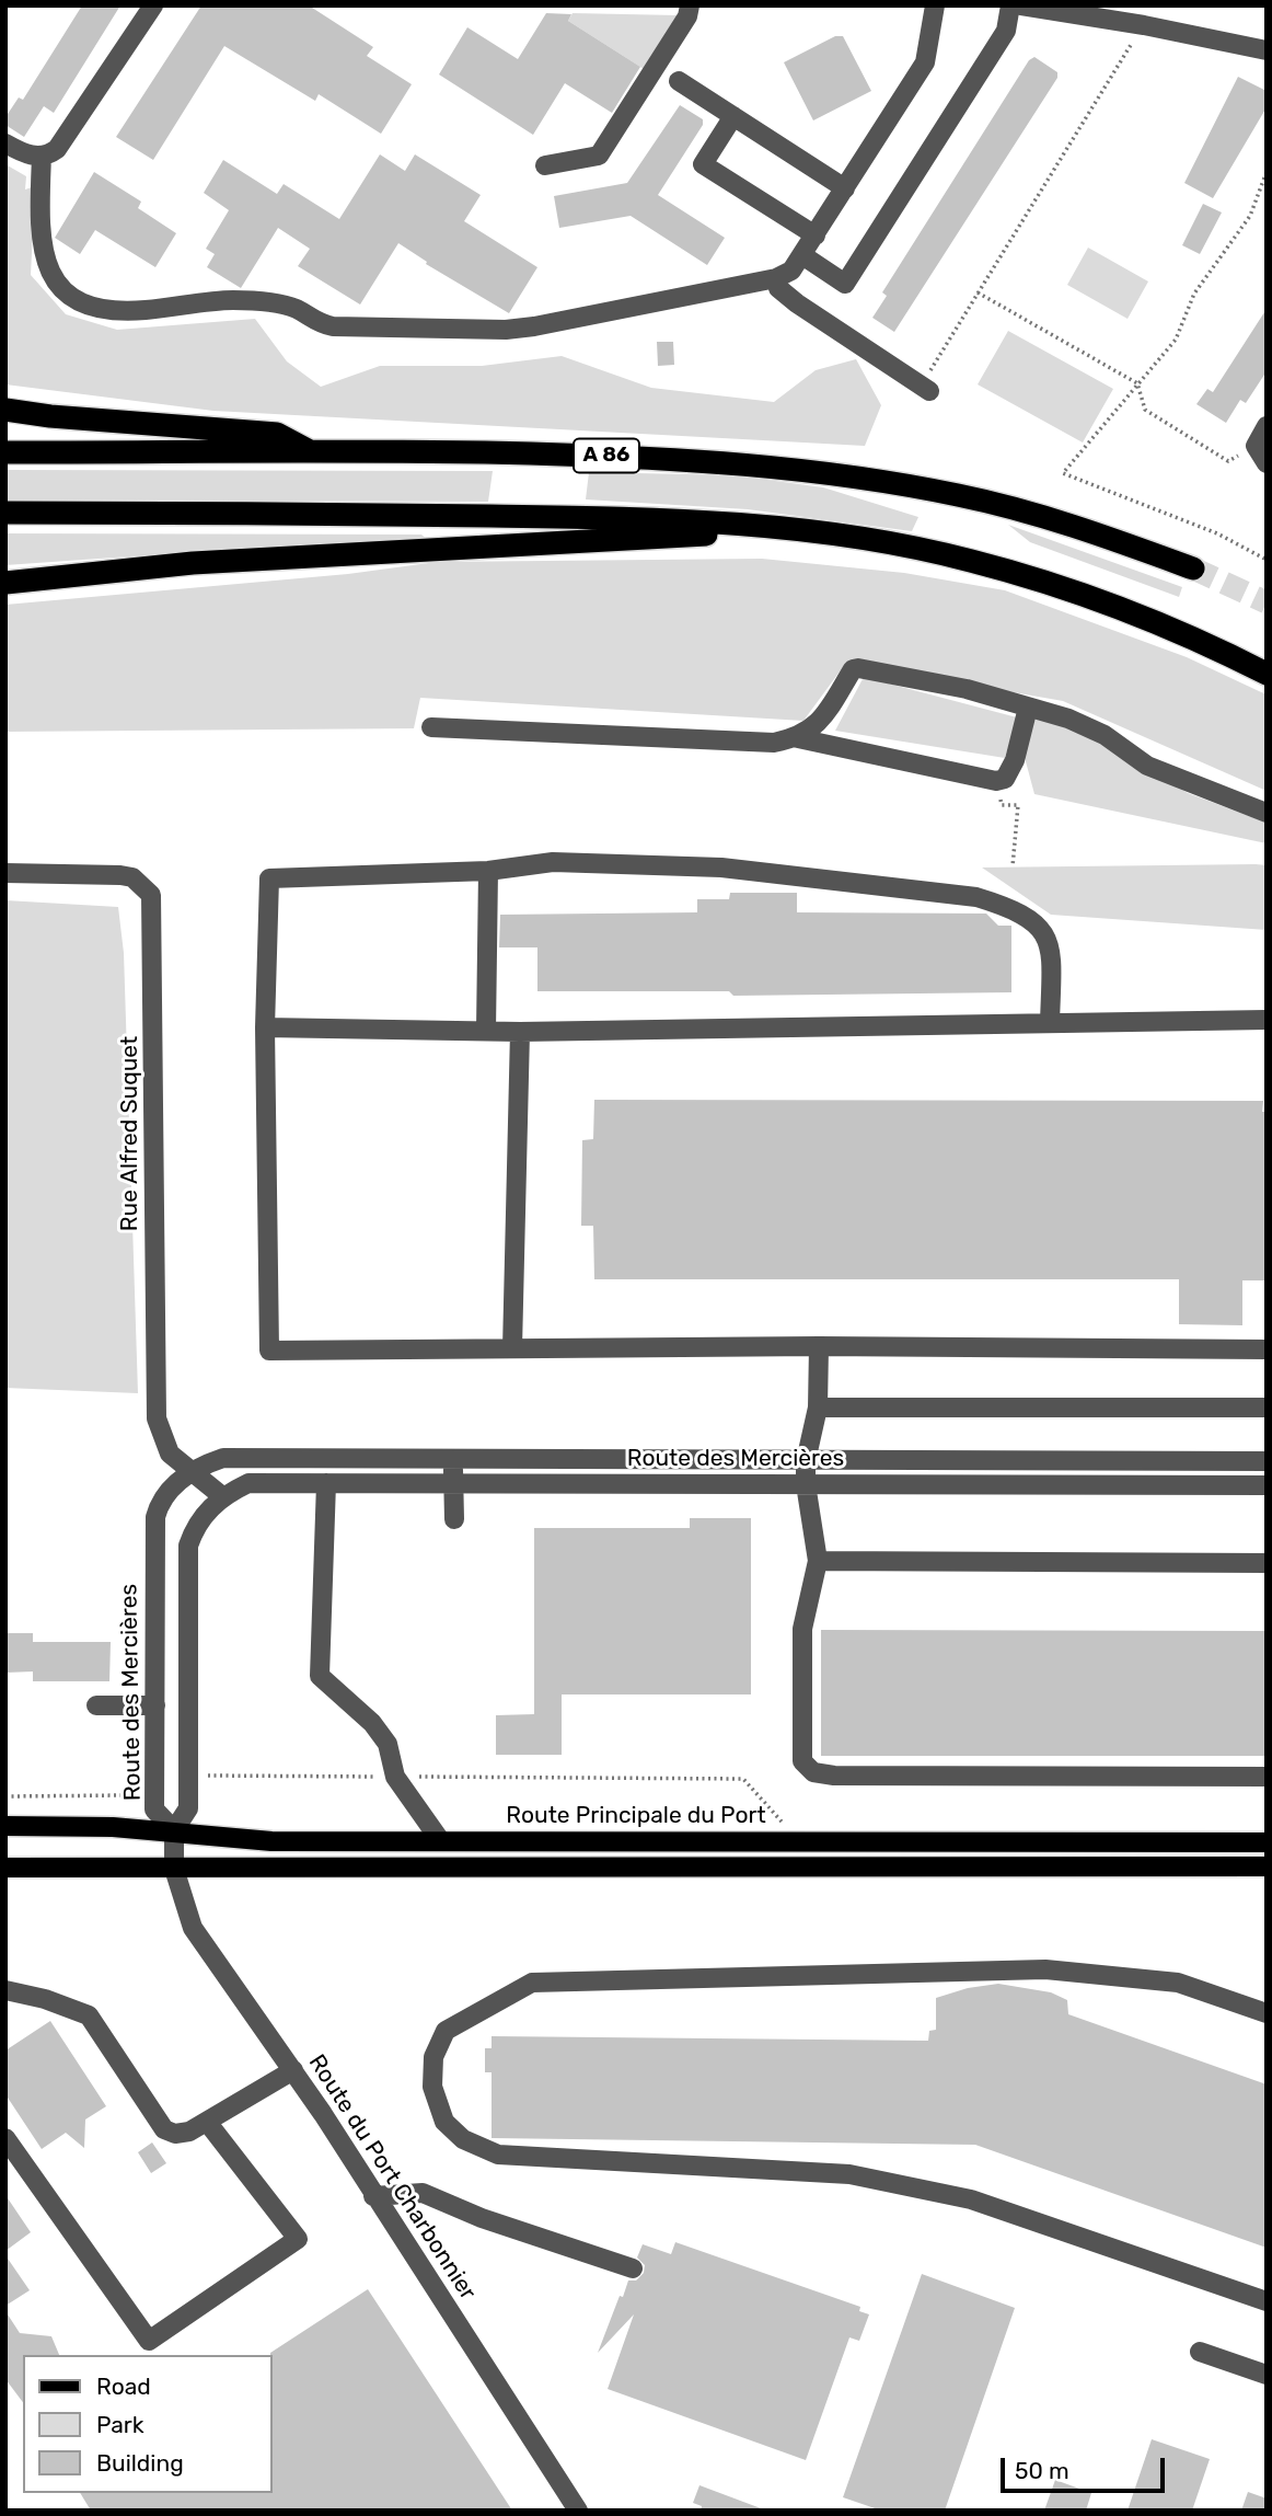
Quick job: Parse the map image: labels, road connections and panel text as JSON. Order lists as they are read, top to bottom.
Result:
{
  "streets": {
    "highway": ["A 86"],
    "main road": ["Route Principale du Port"],
    "street": ["Rue Alfred Suquet", "Route des Mercières", "Route du Port Charbonnier"]
  },
  "crossings": [
    ["Rue Alfred Suquet", "Route des Mercières"],
    ["Route des Mercières", "Route Principale du Port"]
  ],
  "legend": ["Road", "Park", "Building"],
  "scale_bar": "50 m"
}
